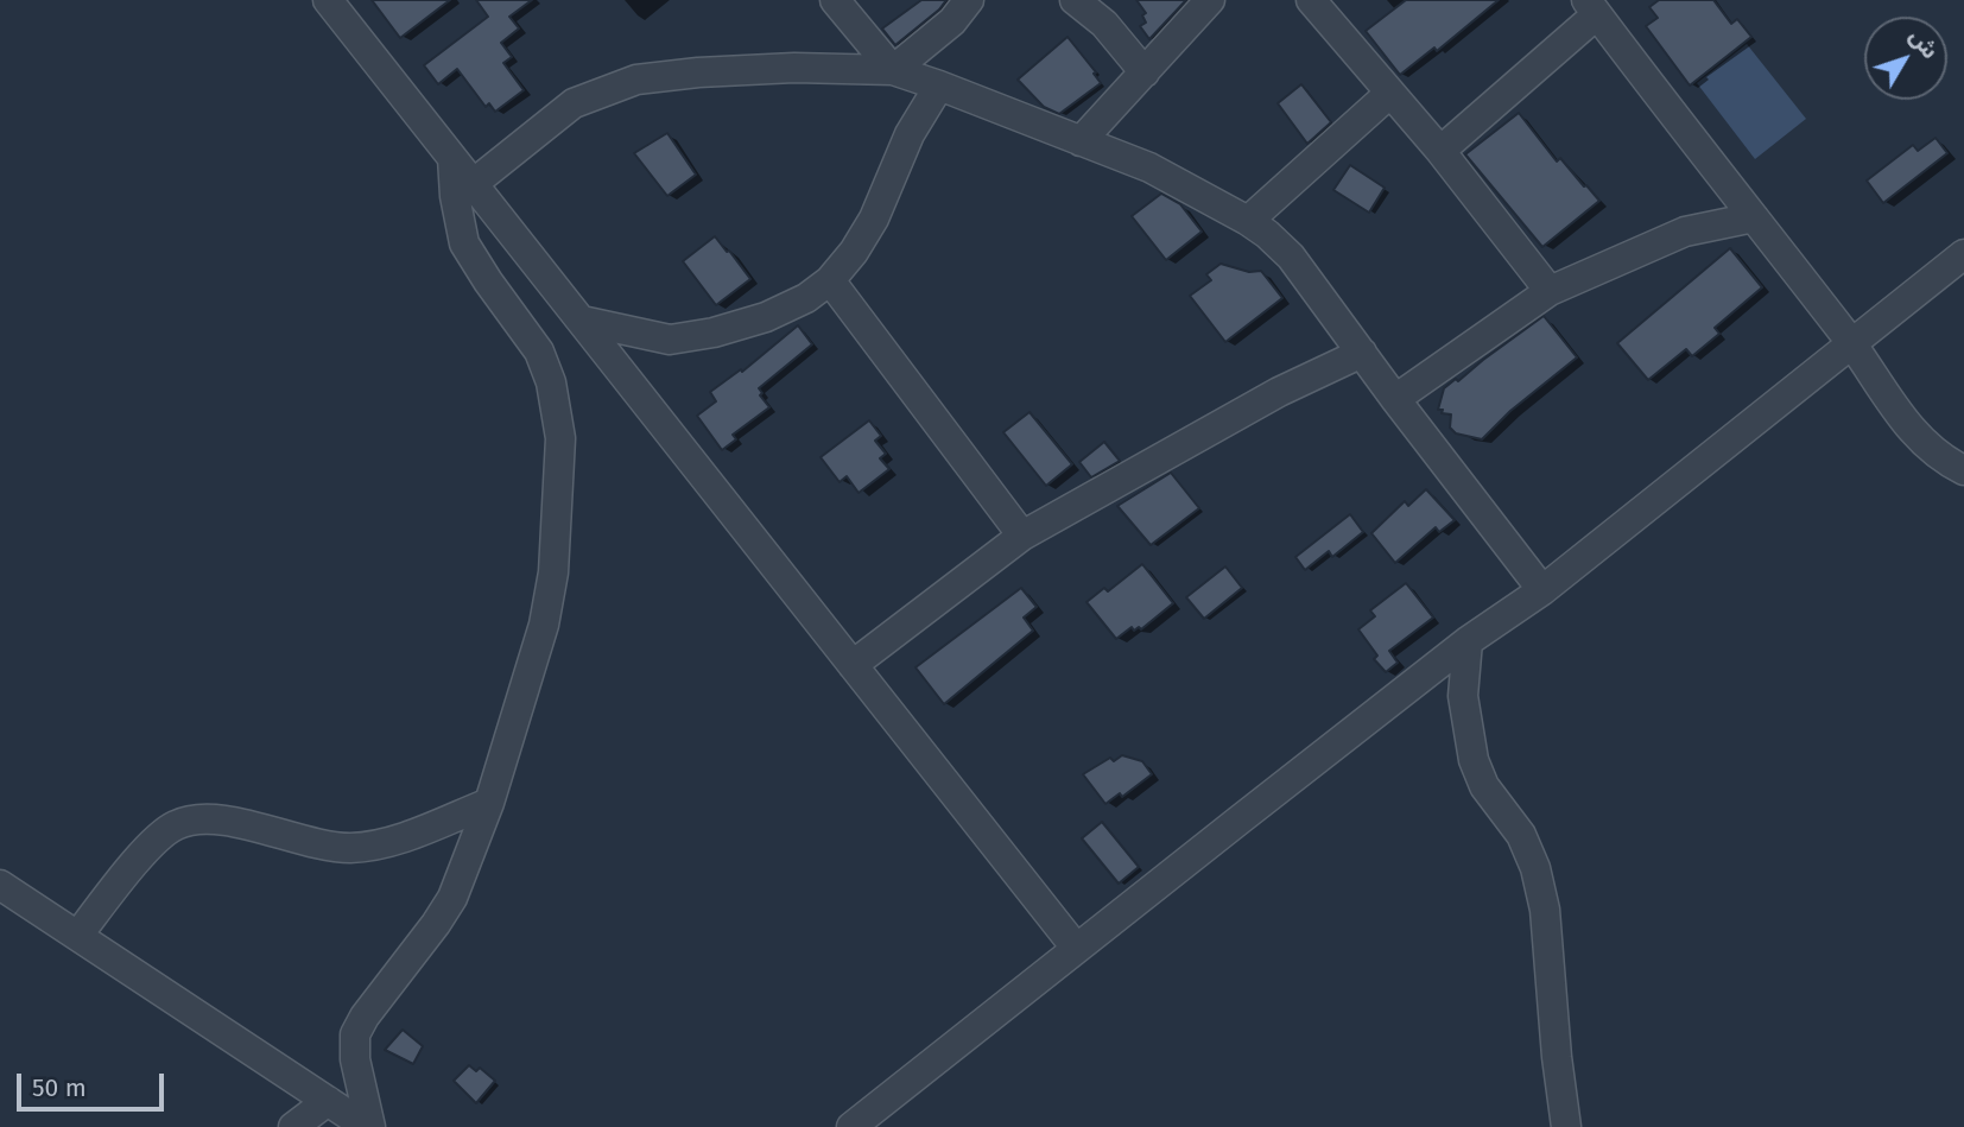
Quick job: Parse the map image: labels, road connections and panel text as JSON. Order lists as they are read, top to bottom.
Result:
{
  "scale_bar": "50 m",
  "north": "top right"
}
